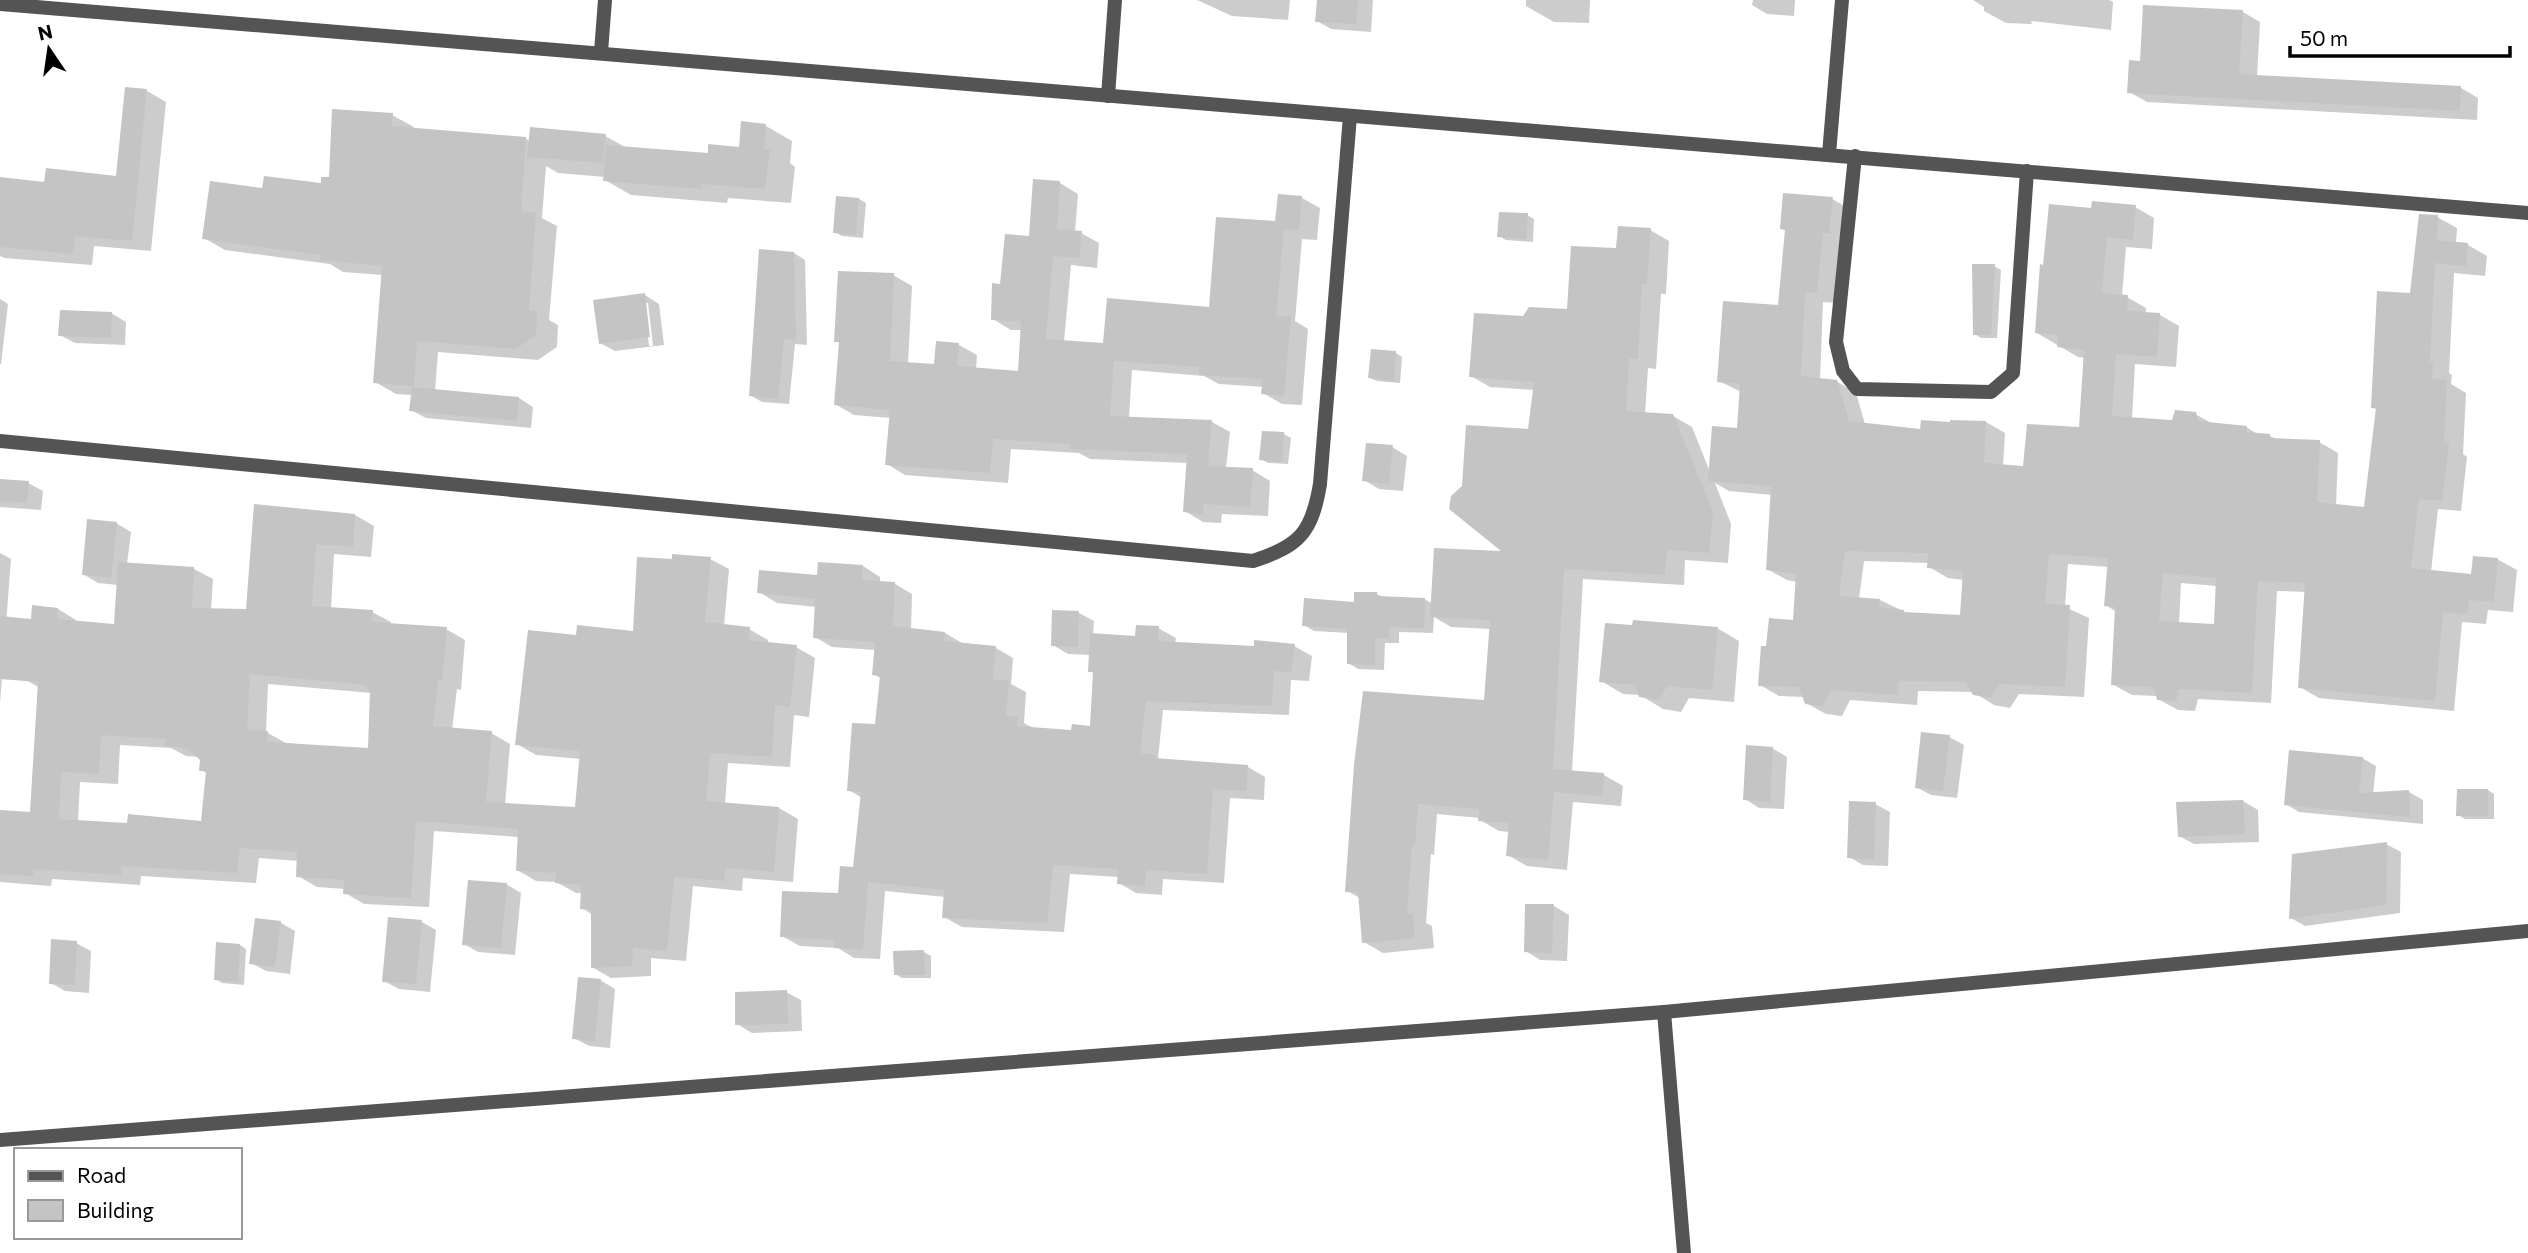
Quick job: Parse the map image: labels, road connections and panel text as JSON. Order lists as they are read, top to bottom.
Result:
{
  "legend": ["Road", "Building"],
  "scale_bar": "50 m",
  "north": "top"
}
